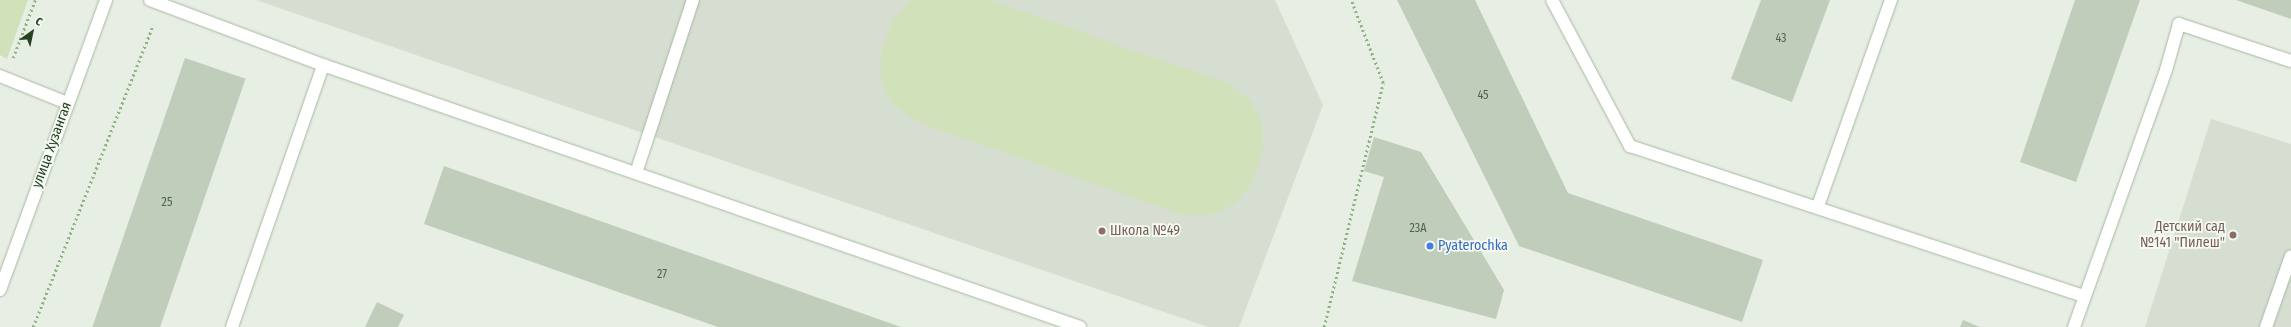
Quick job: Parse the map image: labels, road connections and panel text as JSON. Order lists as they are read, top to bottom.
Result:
{
  "streets": {
    "street": ["улица Хузангая"]
  },
  "places": ["Школа №49", "Детский сад №141 \"Пилеш\"", "Pyaterochka"],
  "house_numbers": [
    "43",
    "45",
    "25",
    "23А",
    "27"
  ],
  "north": "top right"
}
